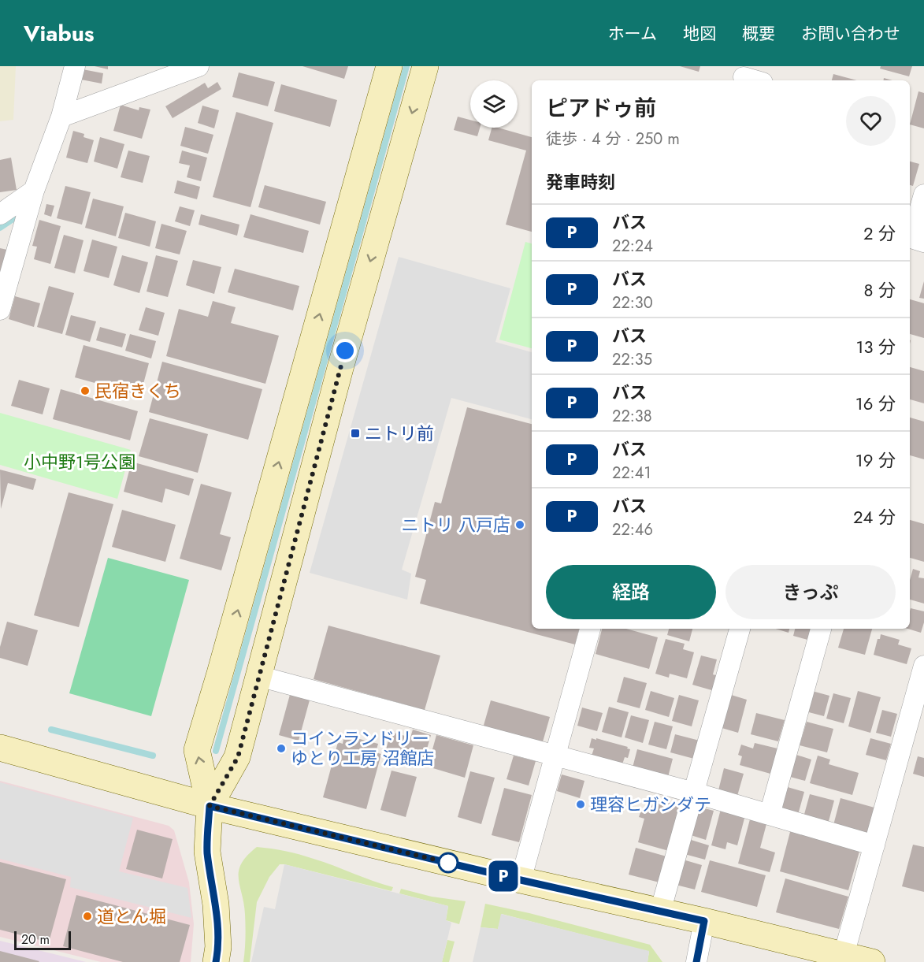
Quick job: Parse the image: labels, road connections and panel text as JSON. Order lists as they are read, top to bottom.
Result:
{
  "parks": ["小中野1号公園"],
  "places": {
    "other": [
      "民宿きくち",
      "ニトリ 八戸店",
      "コインランドリー ゆとり工房 沼館店",
      "理容ヒガシダテ",
      "道とん堀"
    ],
    "transit": ["ニトリ前"]
  },
  "lines": ["bus line P"],
  "scale_bar": "20 m",
  "page": {
    "header": "Viabus",
    "nav": [
      "ホーム",
      "地図",
      "概要",
      "お問い合わせ"
    ],
    "on_map": "P",
    "heading": [
      ["ピアドゥ前", "徒歩 · 4 分 · 250 m"],
      "発車時刻"
    ],
    "list": [
      {
        "mark": "P",
        "name": "バス",
        "note": "22:24",
        "value": "2 分"
      },
      {
        "mark": "P",
        "name": "バス",
        "note": "22:30",
        "value": "8 分"
      },
      {
        "mark": "P",
        "name": "バス",
        "note": "22:35",
        "value": "13 分"
      },
      {
        "mark": "P",
        "name": "バス",
        "note": "22:38",
        "value": "16 分"
      },
      {
        "mark": "P",
        "name": "バス",
        "note": "22:41",
        "value": "19 分"
      },
      {
        "mark": "P",
        "name": "バス",
        "note": "22:46",
        "value": "24 分"
      }
    ],
    "buttons": ["経路", "きっぷ"],
    "scale": "20 m"
  }
}
